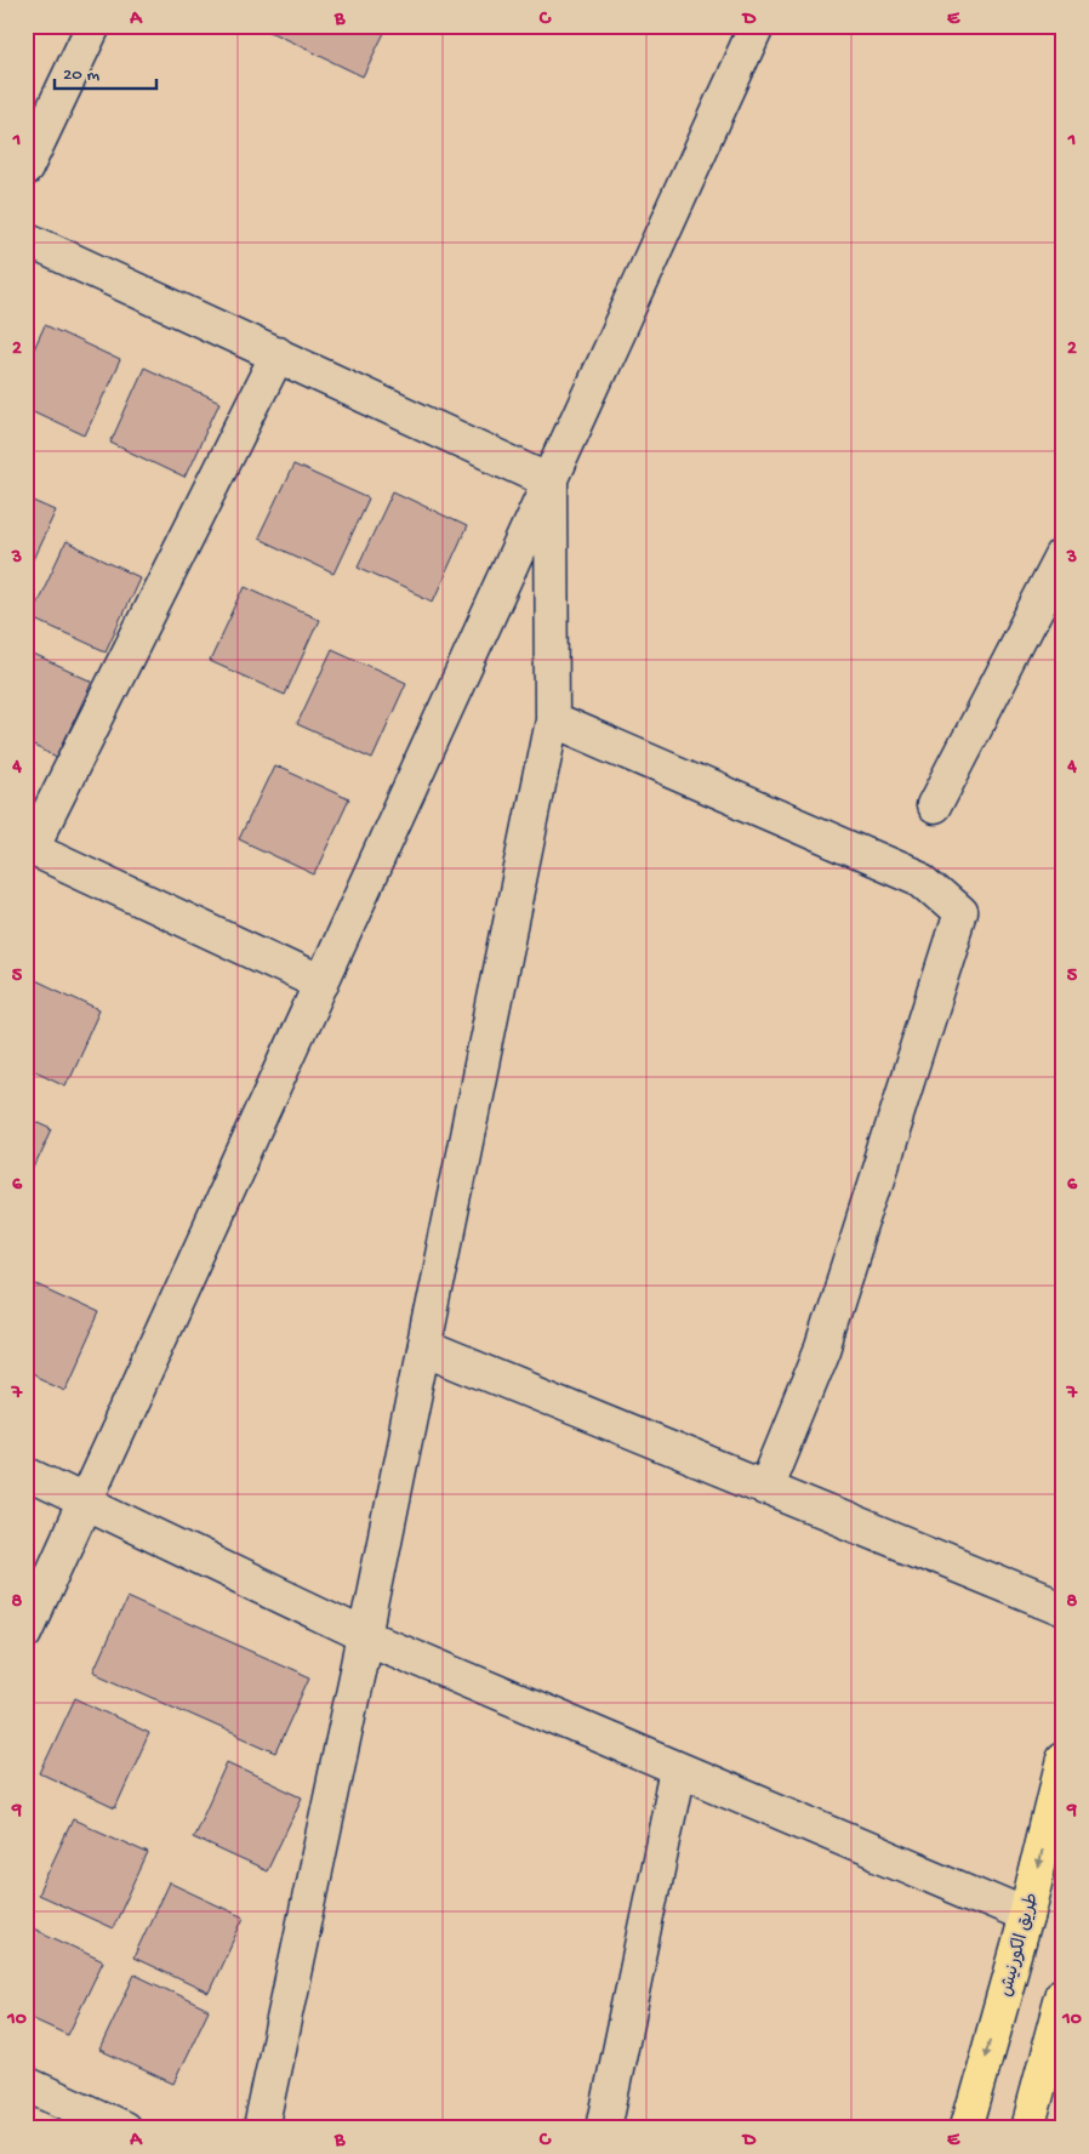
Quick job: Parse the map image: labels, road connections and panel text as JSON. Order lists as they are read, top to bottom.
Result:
{
  "streets": {
    "main road": ["طريق الكورنيش"]
  },
  "scale_bar": "20 m",
  "grid": {
    "columns": [
      "A",
      "B",
      "C",
      "D",
      "E"
    ],
    "rows": [
      "1",
      "2",
      "3",
      "4",
      "5",
      "6",
      "7",
      "8",
      "9",
      "10"
    ]
  }
}
